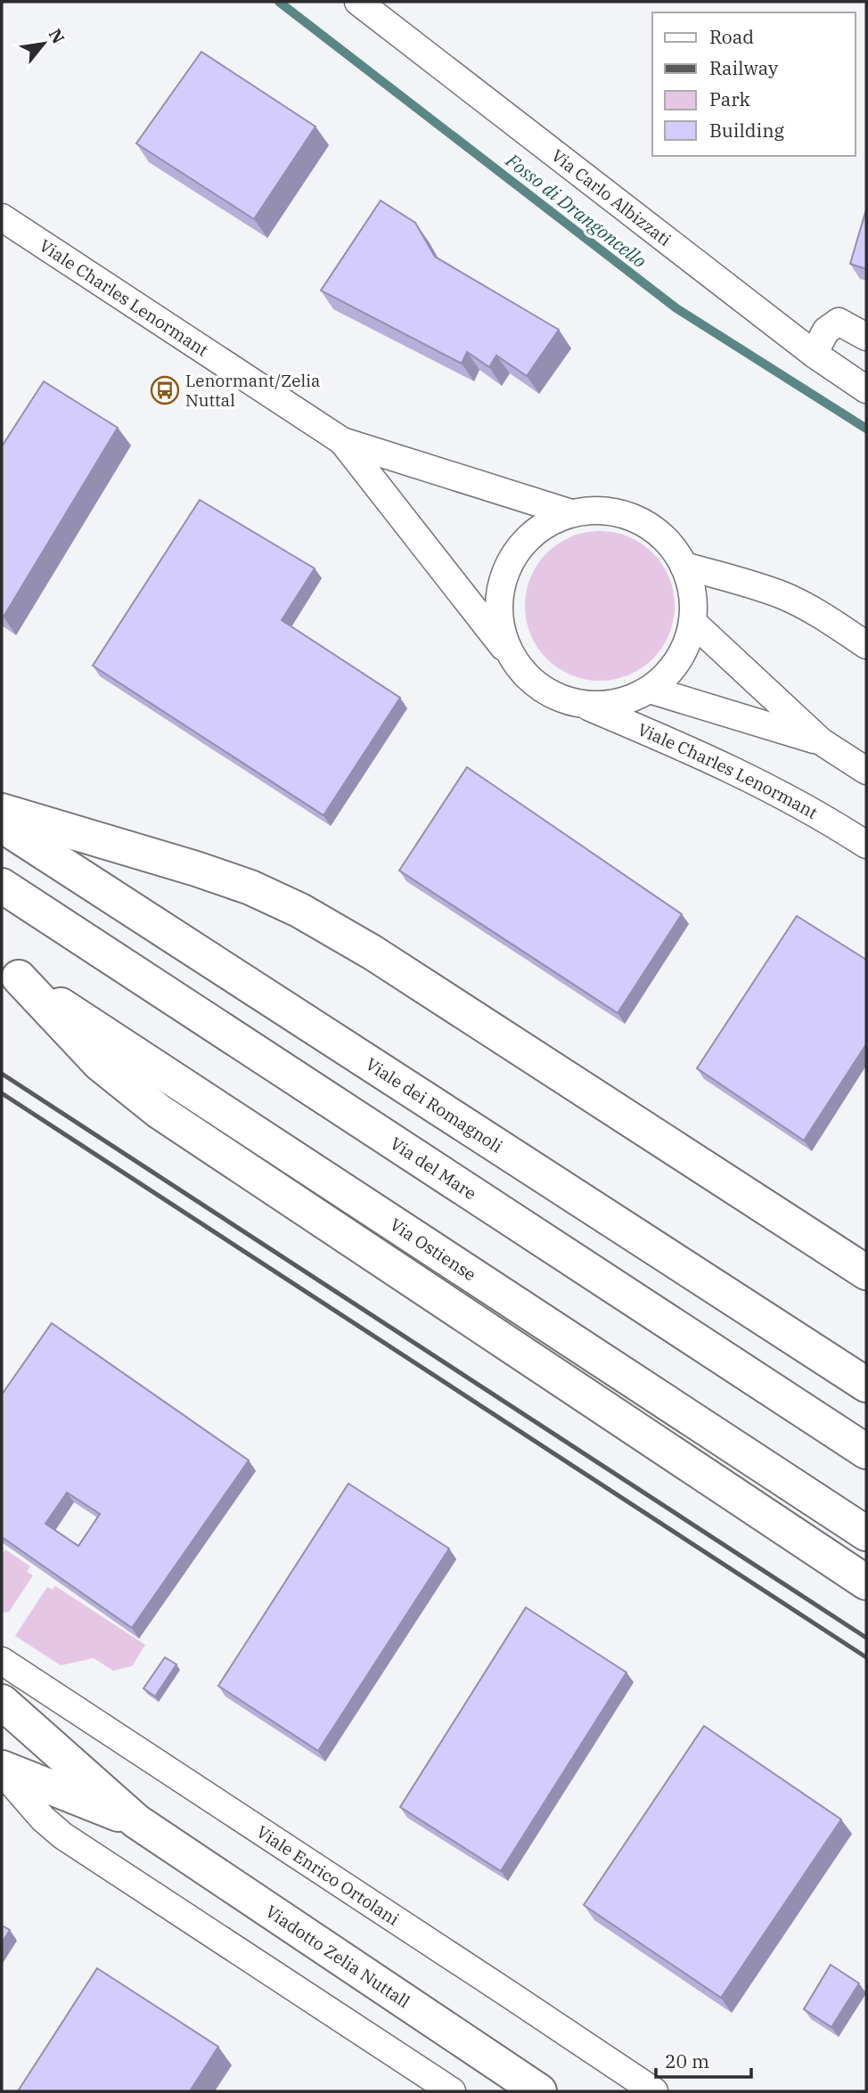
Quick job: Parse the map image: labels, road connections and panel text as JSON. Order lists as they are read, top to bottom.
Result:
{
  "streets": {
    "main road": [
      "Viale dei Romagnoli",
      "Via del Mare",
      "Via Ostiense",
      "Viadotto Zelia Nuttall"
    ],
    "street": ["Via Carlo Albizzati", "Viale Charles Lenormant", "Viale Enrico Ortolani"]
  },
  "water": ["Fosso di Drangoncello"],
  "places": {
    "bus stop": ["Lenormant/Zelia Nuttal"]
  },
  "legend": [
    "Road",
    "Railway",
    "Park",
    "Building"
  ],
  "scale_bar": "20 m",
  "north": "top right"
}
